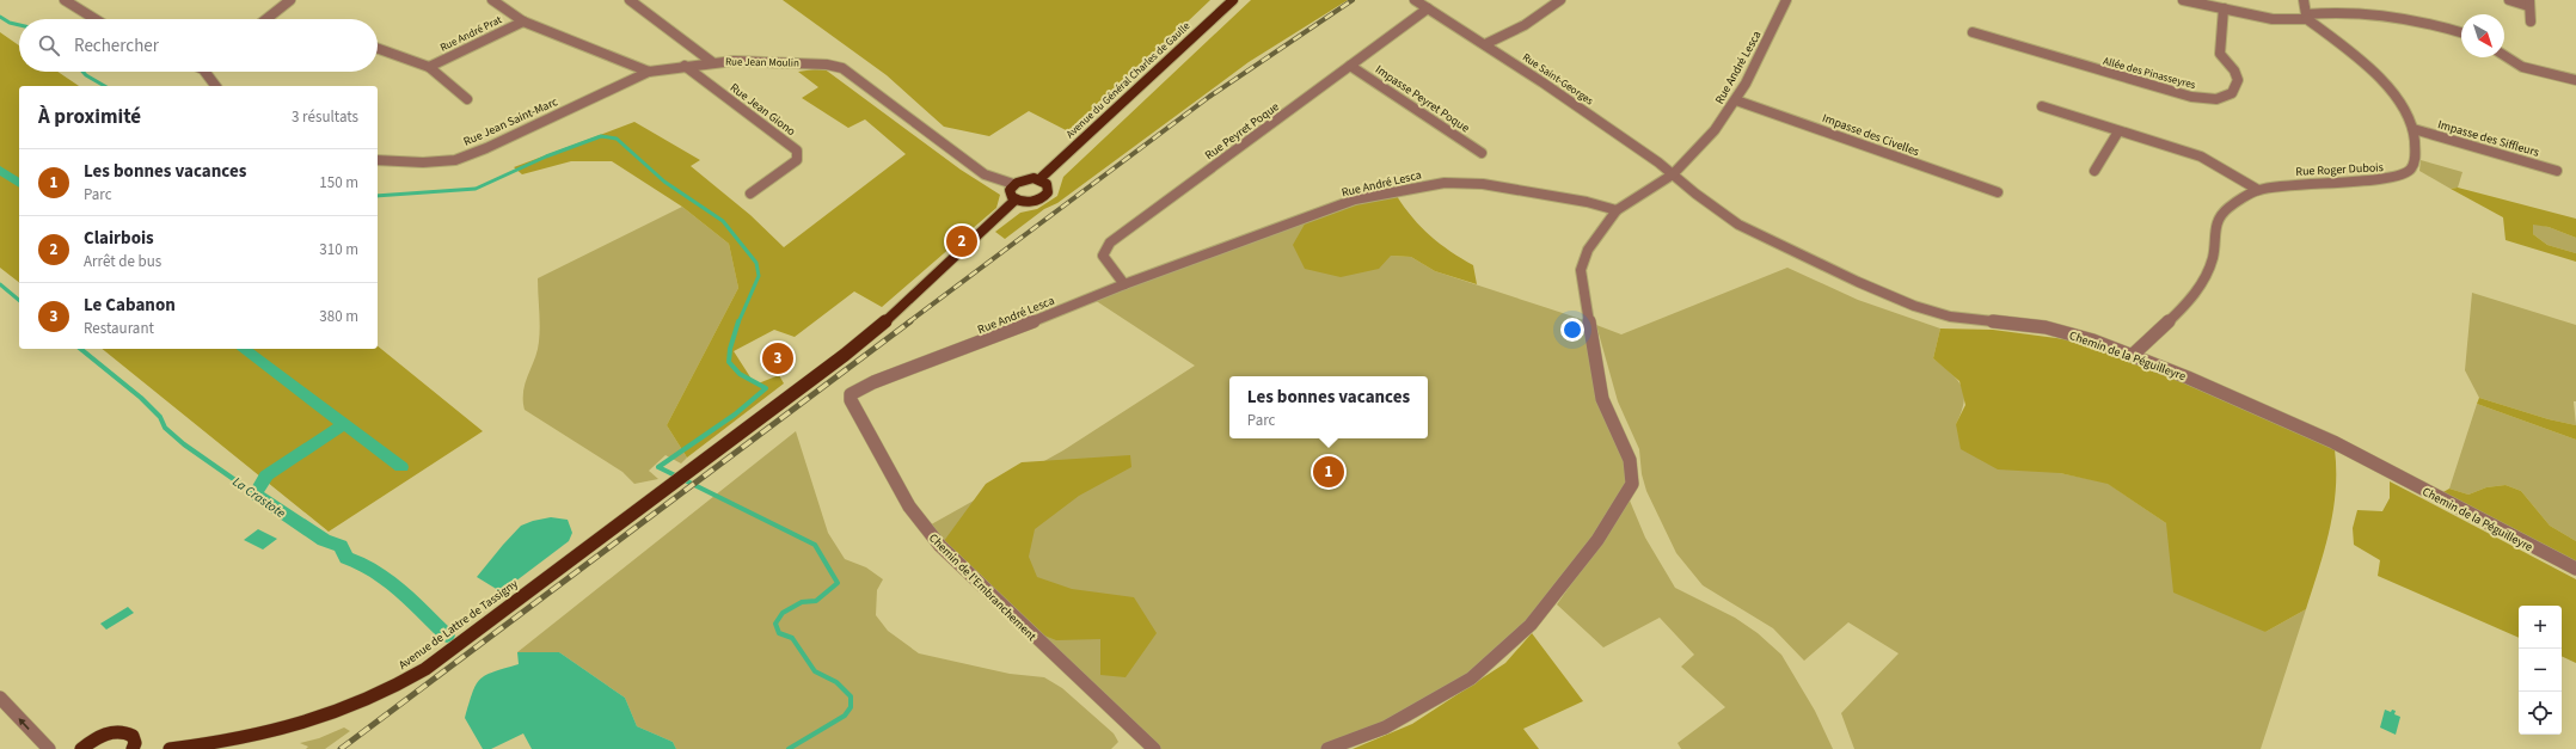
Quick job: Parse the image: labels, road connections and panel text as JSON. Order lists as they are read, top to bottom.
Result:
{
  "streets": {
    "main road": ["Avenue du Général Charles de Gaulle", "Avenue de Lattre de Tassigny"],
    "street": [
      "Rue André Prat",
      "Rue Jean Moulin",
      "Rue André Lesca",
      "Allée des Pinasseyres",
      "Rue Saint-Georges",
      "Impasse Peyret Poque",
      "Rue Jean Giono",
      "Rue Jean Saint-Marc",
      "Rue Peyret Poque",
      "Impasse des Civelles",
      "Impasse des Siffleurs",
      "Rue Roger Dubois",
      "Chemin de la Péguilleyre",
      "Chemin de l'Embranchement"
    ]
  },
  "crossings": [
    ["Rue Jean Moulin", "Rue Jean Giono"],
    ["Rue Jean Moulin", "Rue Jean Saint-Marc"],
    ["Rue André Lesca", "Rue Saint-Georges"],
    ["Rue André Lesca", "Rue Peyret Poque"],
    ["Rue André Lesca", "Impasse des Civelles"],
    ["Rue André Lesca", "Chemin de la Péguilleyre"],
    ["Rue André Lesca", "Chemin de l'Embranchement"],
    ["Rue Saint-Georges", "Rue Peyret Poque"],
    ["Rue Saint-Georges", "Chemin de la Péguilleyre"],
    ["Impasse Peyret Poque", "Rue Peyret Poque"],
    ["Impasse des Siffleurs", "Rue Roger Dubois"],
    ["Rue Roger Dubois", "Chemin de la Péguilleyre"]
  ],
  "water": ["La Crastote"],
  "north": "bottom right",
  "page": {
    "search": "Rechercher",
    "heading": ["À proximité", "3 résultats"],
    "list": [
      {
        "mark": "1",
        "name": "Les bonnes vacances",
        "note": "Parc",
        "value": "150 m"
      },
      {
        "mark": "2",
        "name": "Clairbois",
        "note": "Arrêt de bus",
        "value": "310 m"
      },
      {
        "mark": "3",
        "name": "Le Cabanon",
        "note": "Restaurant",
        "value": "380 m"
      }
    ],
    "pins": ["2", "3", "1"],
    "popup": ["Les bonnes vacances", "Parc"],
    "map_buttons": ["+", "−"]
  }
}
